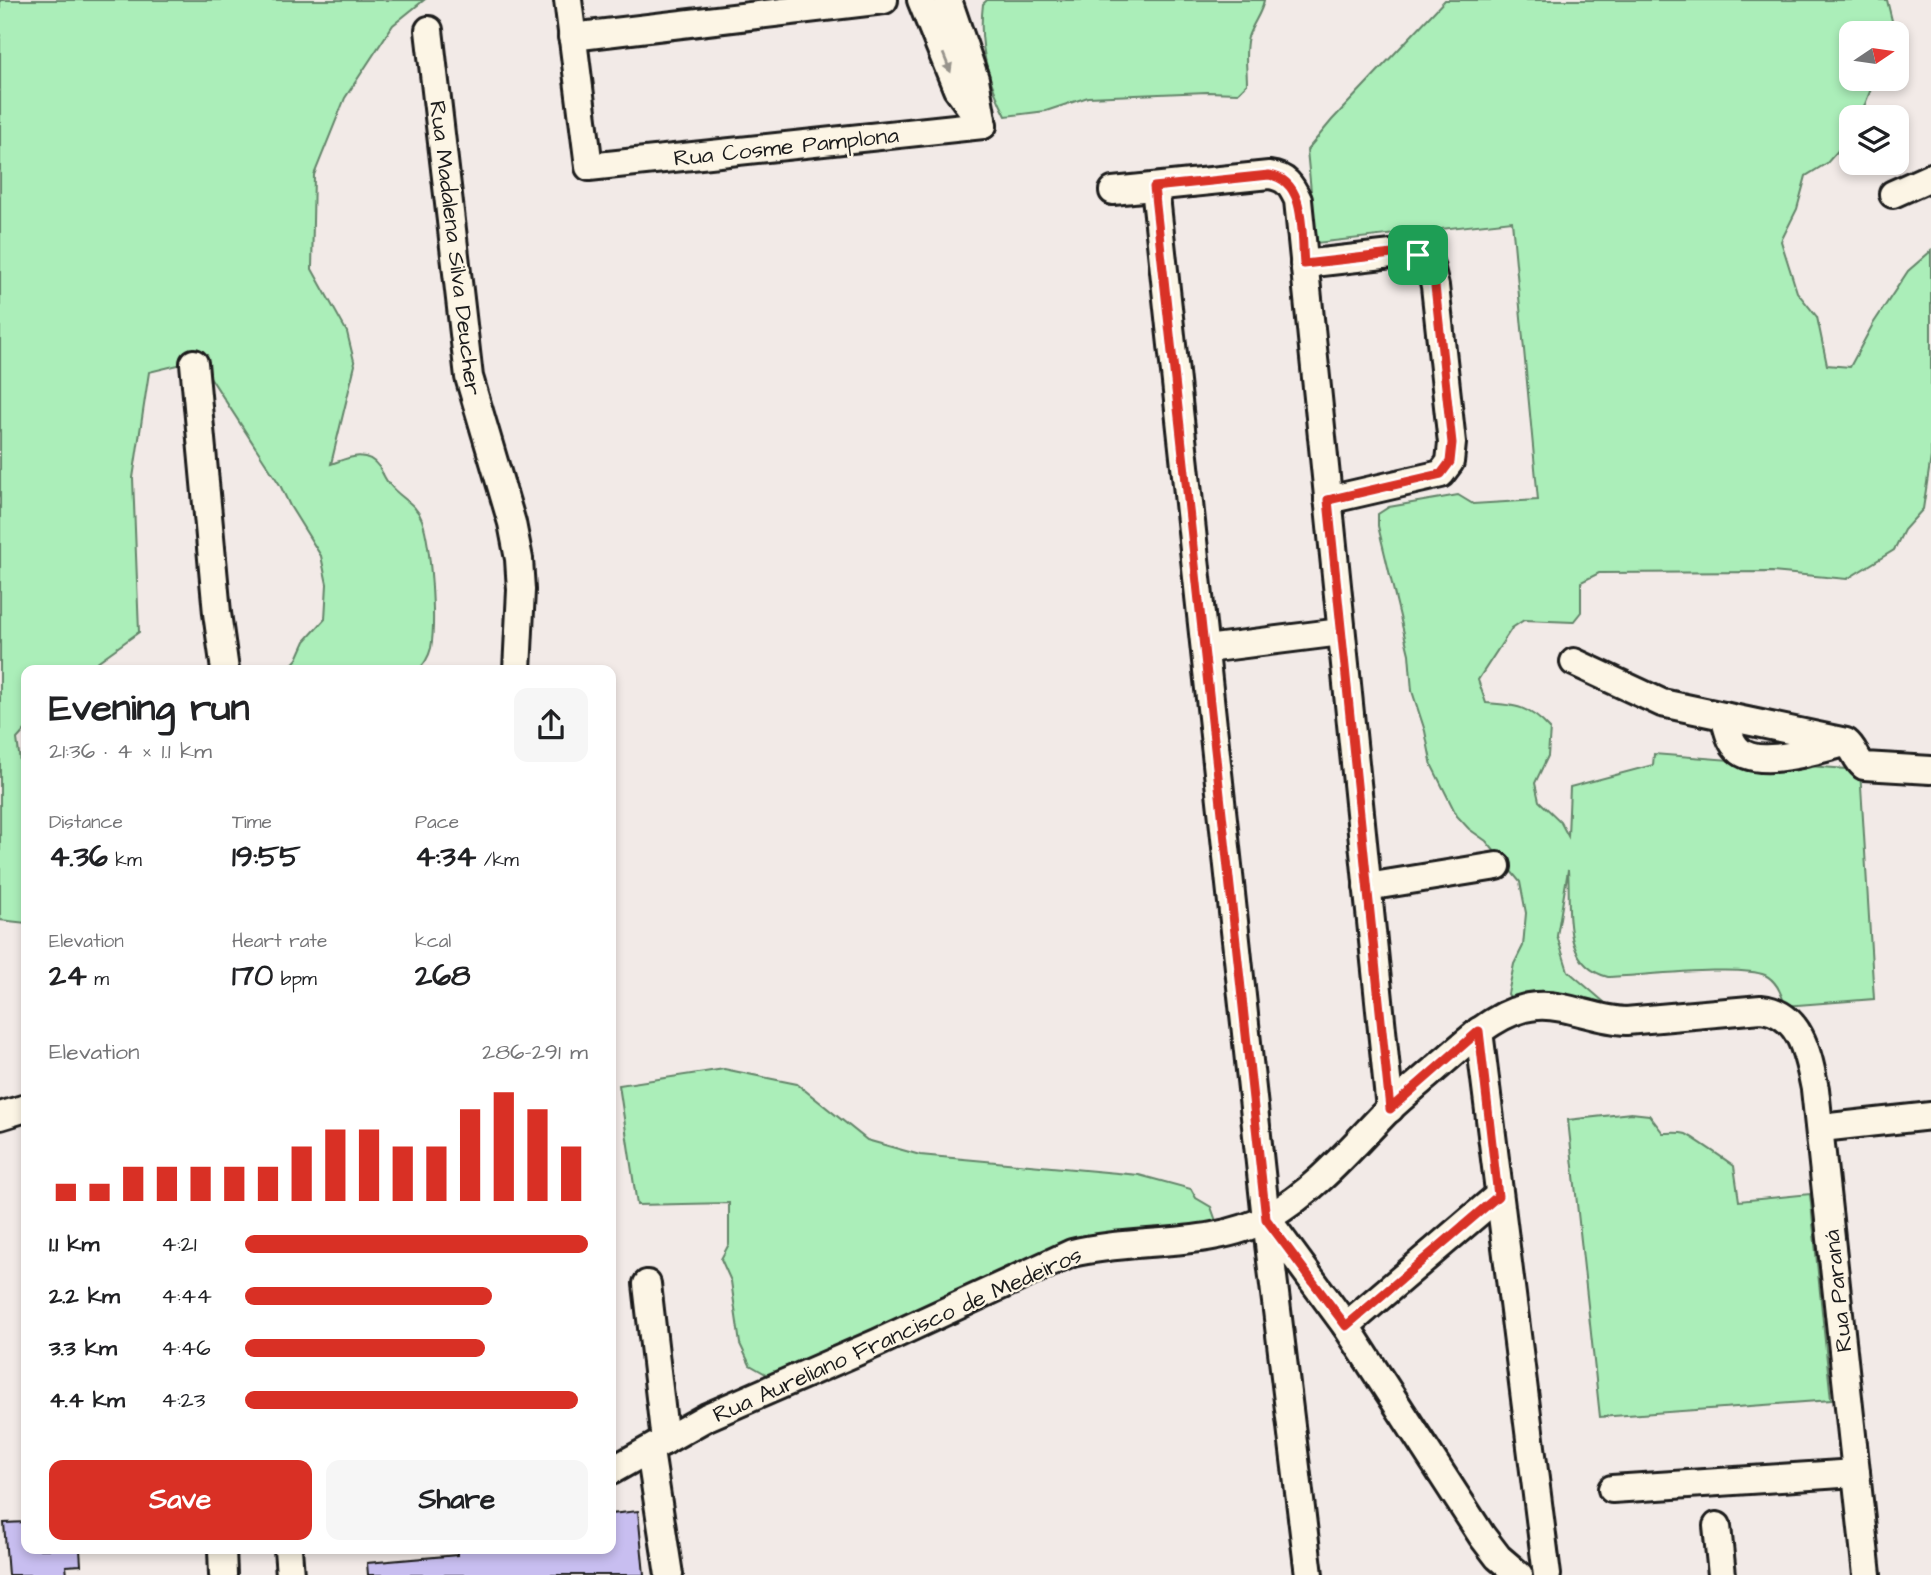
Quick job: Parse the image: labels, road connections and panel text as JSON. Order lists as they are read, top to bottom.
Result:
{
  "streets": {
    "street": [
      "Rua Cosme Pamplona",
      "Rua Madalena Silva Deucher",
      "Rua Paraná",
      "Rua Aureliano Francisco de Medeiros"
    ]
  },
  "crossings": [
    ["Rua Paraná", "Rua Aureliano Francisco de Medeiros"]
  ],
  "north": "right",
  "page": {
    "heading": ["Evening run", "21:36 · 4 × 1.1 km"],
    "stats": [
      ["Distance", "4.36 km"],
      ["Time", "19:55"],
      ["Pace", "4:34 /km"],
      ["Elevation", "24 m"],
      ["Heart rate", "170 bpm"],
      ["kcal", "268"]
    ],
    "chart": ["Elevation", "286–291 m"],
    "list": [
      {
        "name": "1.1 km",
        "note": "4:21"
      },
      {
        "name": "2.2 km",
        "note": "4:44"
      },
      {
        "name": "3.3 km",
        "note": "4:46"
      },
      {
        "name": "4.4 km",
        "note": "4:23"
      }
    ],
    "buttons": ["Save", "Share"]
  }
}
